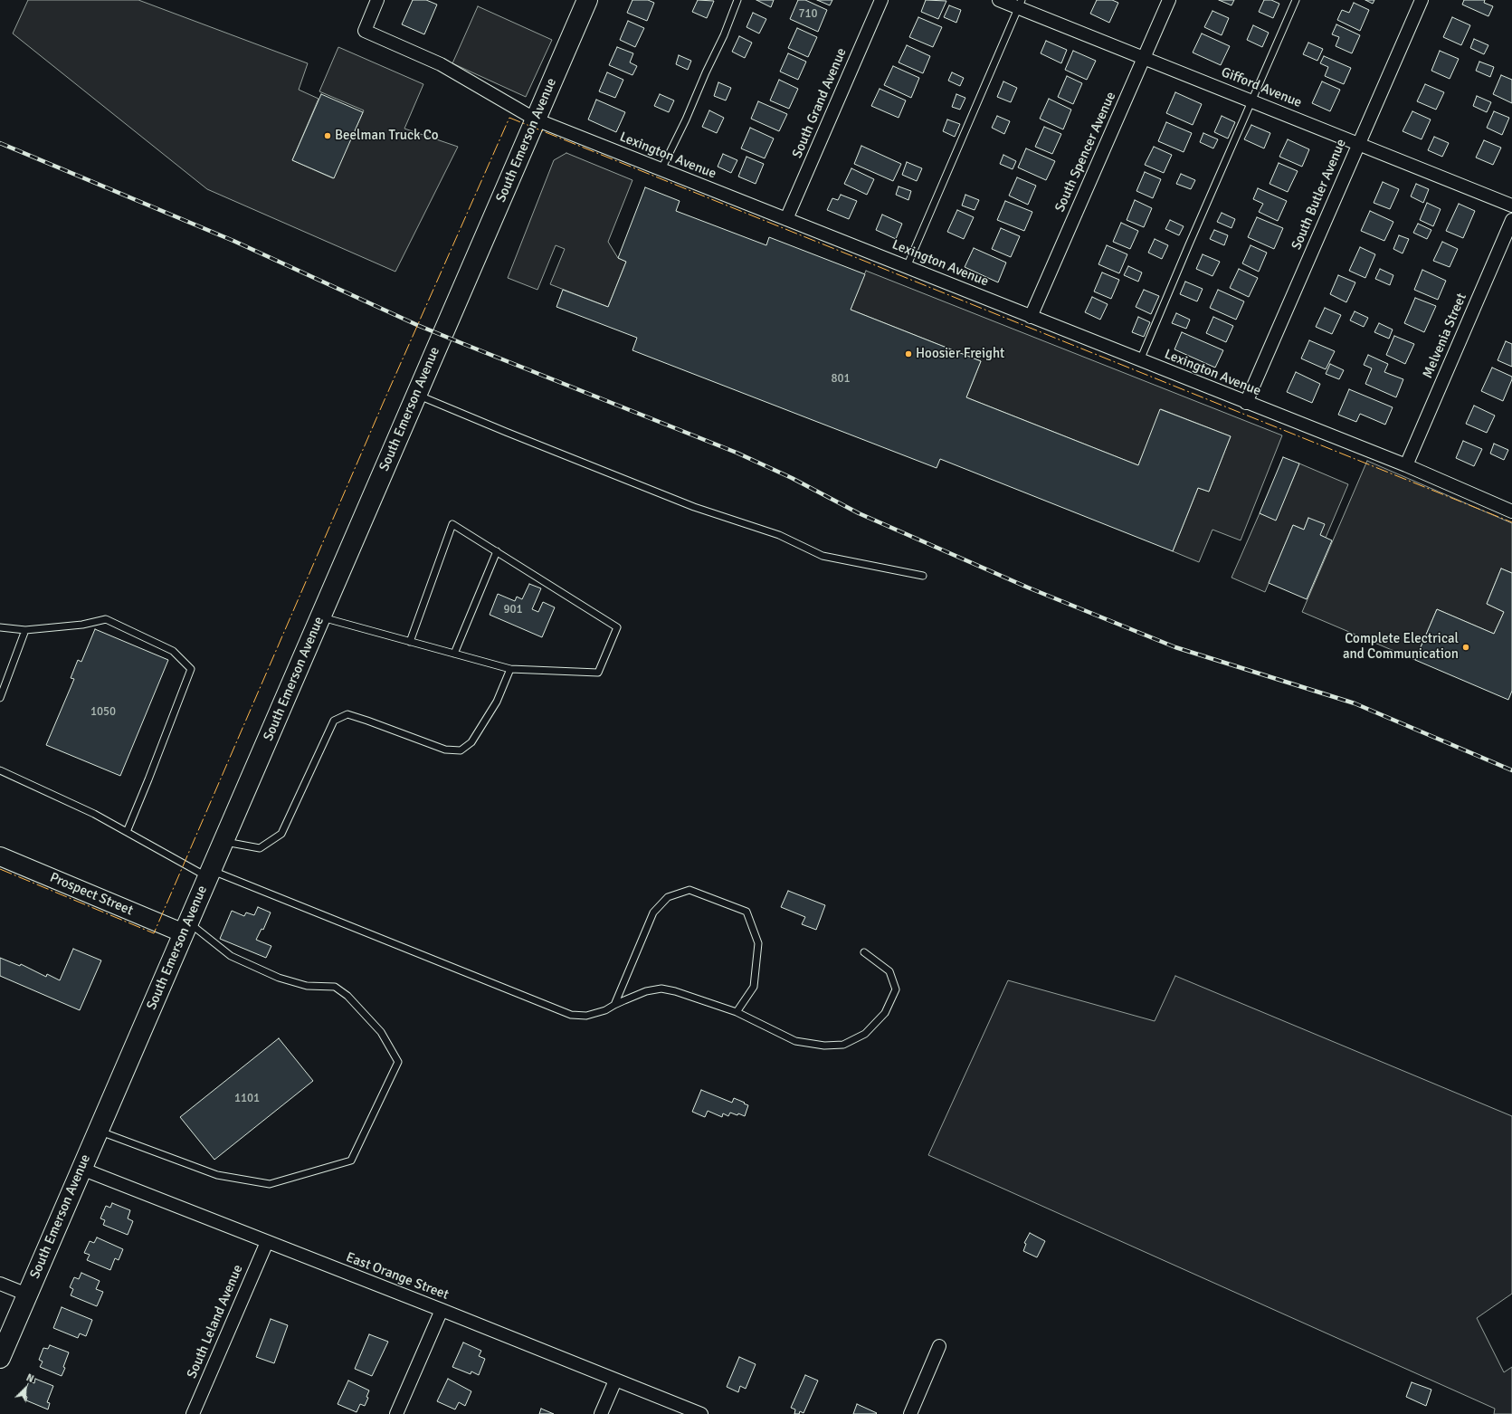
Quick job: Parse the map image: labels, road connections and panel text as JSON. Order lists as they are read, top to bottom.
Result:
{
  "streets": {
    "main road": ["South Emerson Avenue", "Prospect Street"],
    "street": [
      "Gifford Avenue",
      "South Grand Avenue",
      "South Spencer Avenue",
      "Lexington Avenue",
      "South Butler Avenue",
      "Melvenia Street",
      "East Orange Street",
      "South Leland Avenue"
    ]
  },
  "crossings": [
    ["Gifford Avenue", "South Spencer Avenue"],
    ["Gifford Avenue", "South Butler Avenue"],
    ["South Grand Avenue", "Lexington Avenue"],
    ["South Emerson Avenue", "Lexington Avenue"],
    ["South Emerson Avenue", "Prospect Street"],
    ["South Emerson Avenue", "East Orange Street"],
    ["South Spencer Avenue", "Lexington Avenue"],
    ["Lexington Avenue", "South Butler Avenue"],
    ["Lexington Avenue", "Melvenia Street"],
    ["East Orange Street", "South Leland Avenue"]
  ],
  "places": ["Beelman Truck Co", "Hoosier Freight", "Complete Electrical and Communication"],
  "house_numbers": [
    "710",
    "801",
    "901",
    "1050",
    "1101"
  ],
  "north": "top right"
}
